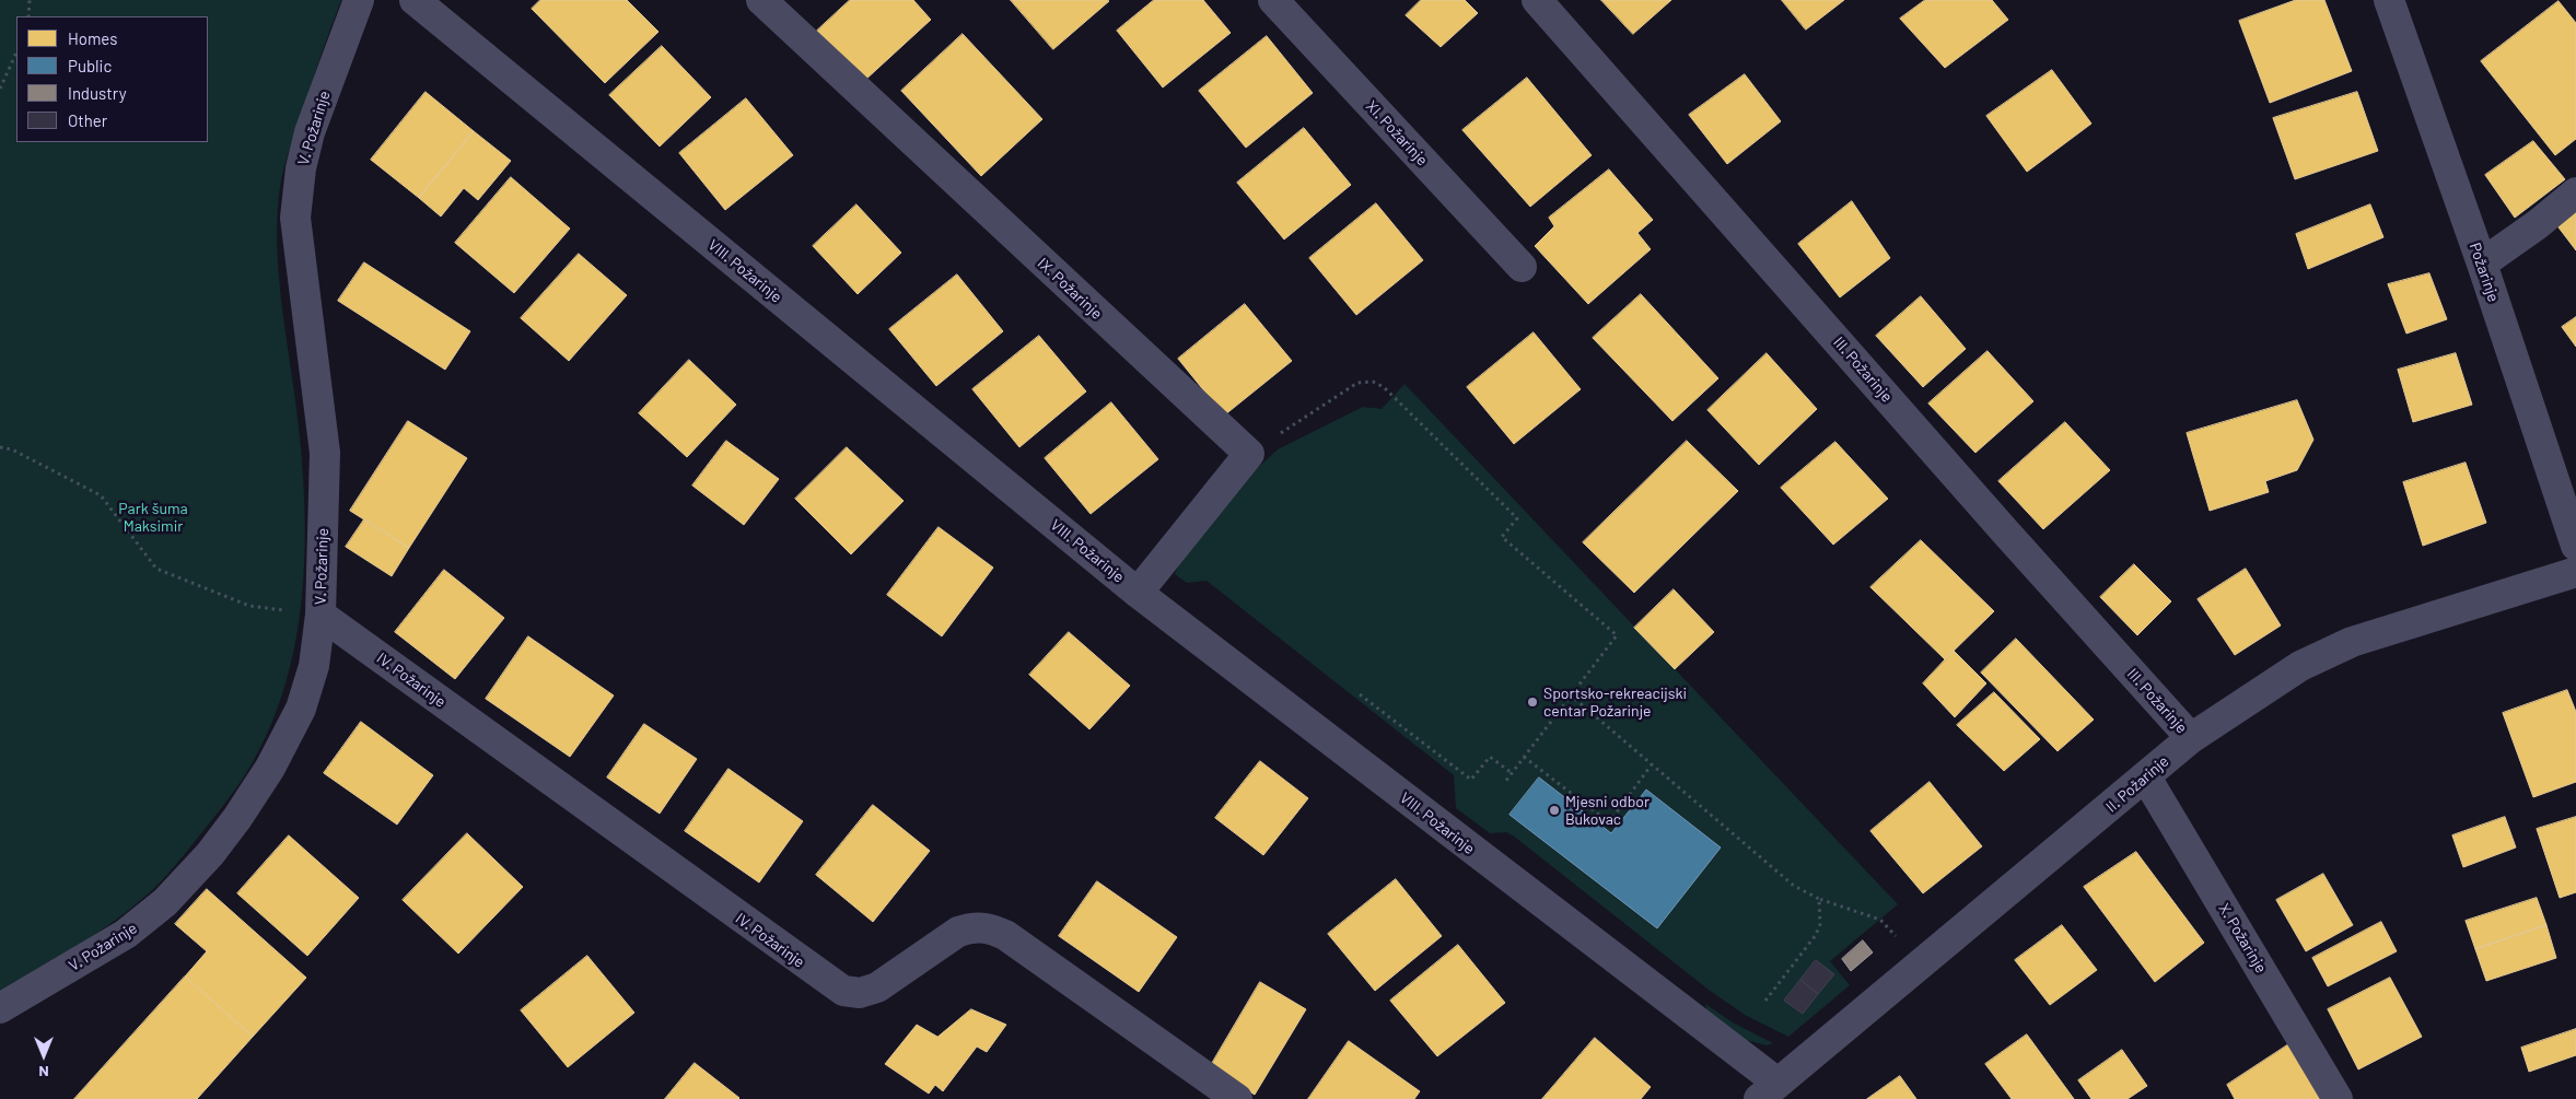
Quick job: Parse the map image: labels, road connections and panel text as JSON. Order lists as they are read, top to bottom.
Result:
{
  "streets": {
    "street": [
      "V. Požarinje",
      "XI. Požarinje",
      "VIII. Požarinje",
      "Požarinje",
      "IX. Požarinje",
      "III. Požarinje",
      "IV. Požarinje",
      "II. Požarinje",
      "X. Požarinje"
    ]
  },
  "crossings": [
    ["V. Požarinje", "IV. Požarinje"],
    ["VIII. Požarinje", "II. Požarinje"],
    ["III. Požarinje", "II. Požarinje"],
    ["II. Požarinje", "X. Požarinje"]
  ],
  "parks": ["Park šuma Maksimir"],
  "places": ["Sportsko-rekreacijski centar Požarinje", "Mjesni odbor Bukovac"],
  "legend": [
    "Homes",
    "Public",
    "Industry",
    "Other"
  ],
  "north": "bottom"
}
